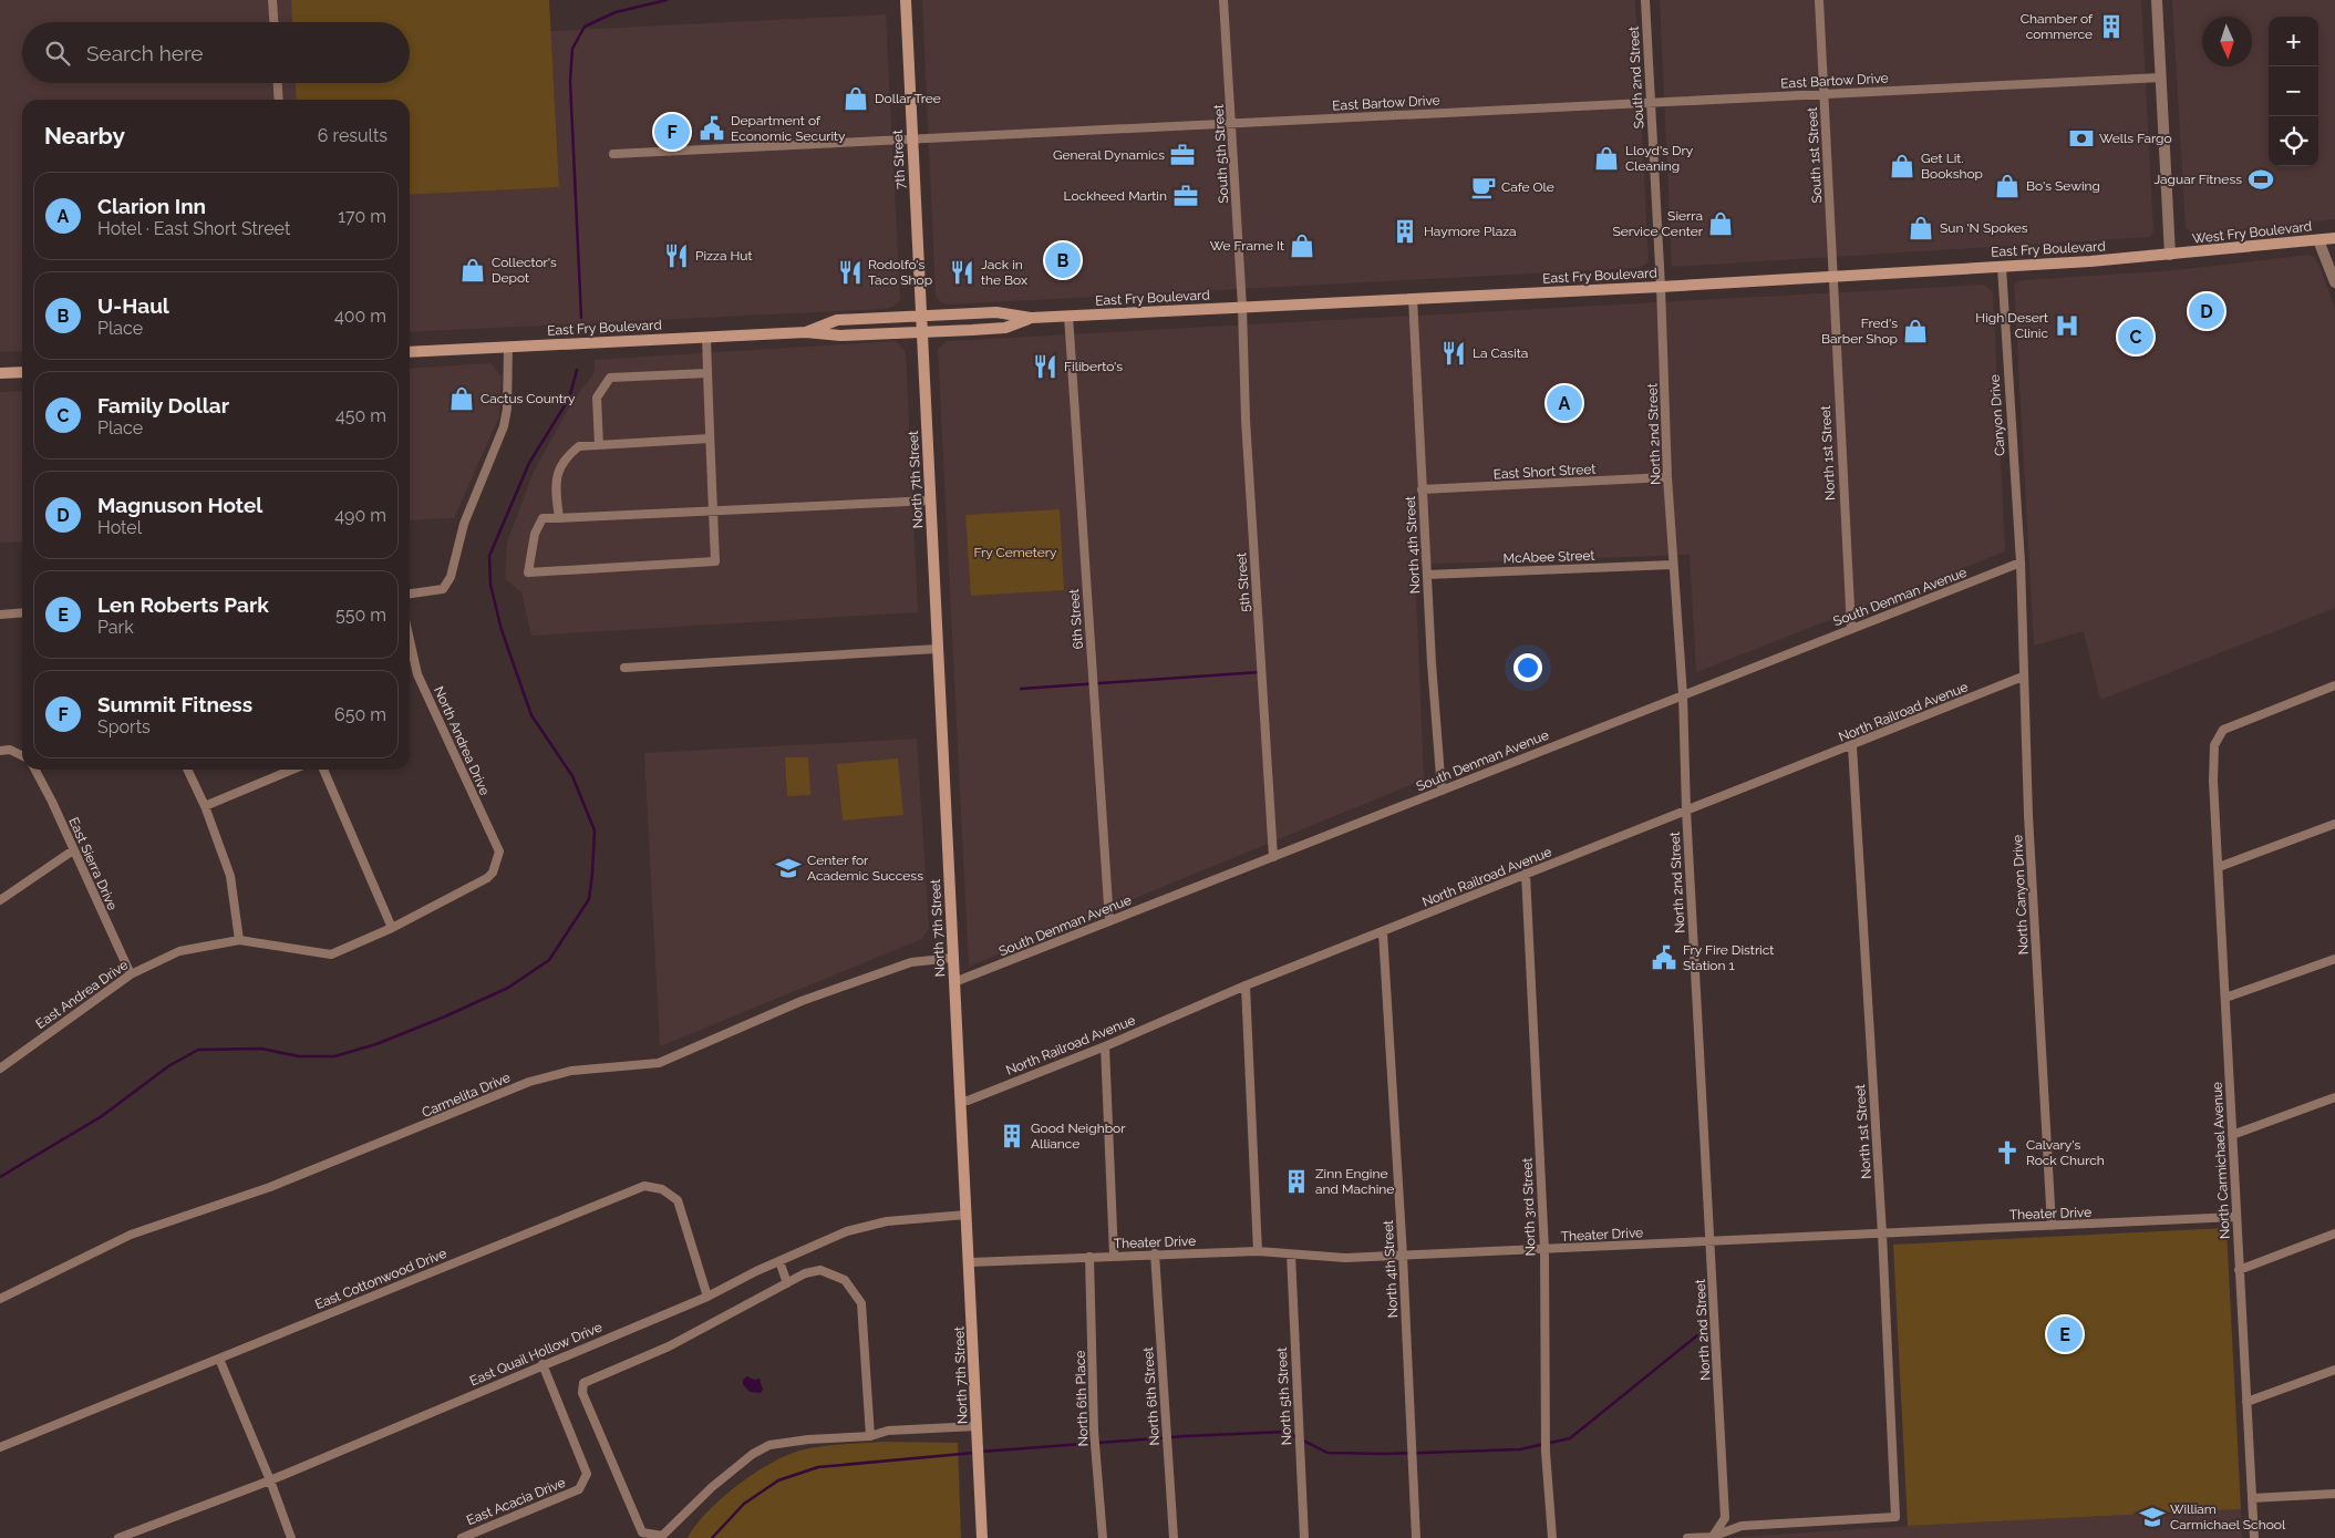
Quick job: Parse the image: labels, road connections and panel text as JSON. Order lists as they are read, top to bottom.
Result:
{
  "streets": {
    "main road": [
      "7th Street",
      "West Fry Boulevard",
      "East Fry Boulevard",
      "North 7th Street"
    ],
    "street": [
      "South 2nd Street",
      "East Bartow Drive",
      "South 5th Street",
      "South 1st Street",
      "Canyon Drive",
      "North 2nd Street",
      "North 1st Street",
      "East Short Street",
      "North 4th Street",
      "McAbee Street",
      "5th Street",
      "South Denman Avenue",
      "6th Street",
      "North Railroad Avenue",
      "North Andrea Drive",
      "East Sierra Drive",
      "North Canyon Drive",
      "East Andrea Drive",
      "Carmelita Drive",
      "North Carmichael Avenue",
      "North 3rd Street",
      "Theater Drive",
      "East Cottonwood Drive",
      "East Quail Hollow Drive",
      "North 6th Street",
      "North 5th Street",
      "North 6th Place",
      "East Acacia Drive"
    ]
  },
  "crossings": [
    ["South 2nd Street", "East Bartow Drive"],
    ["South 2nd Street", "East Fry Boulevard"],
    ["South 2nd Street", "North 2nd Street"],
    ["East Bartow Drive", "South 5th Street"],
    ["East Bartow Drive", "South 1st Street"],
    ["East Bartow Drive", "7th Street"],
    ["South 5th Street", "East Fry Boulevard"],
    ["South 5th Street", "5th Street"],
    ["South 1st Street", "East Fry Boulevard"],
    ["South 1st Street", "North 1st Street"],
    ["7th Street", "East Fry Boulevard"],
    ["7th Street", "North 7th Street"],
    ["West Fry Boulevard", "East Fry Boulevard"],
    ["East Fry Boulevard", "Canyon Drive"],
    ["East Fry Boulevard", "North 2nd Street"],
    ["East Fry Boulevard", "North 1st Street"],
    ["East Fry Boulevard", "North 7th Street"],
    ["East Fry Boulevard", "North 4th Street"],
    ["East Fry Boulevard", "5th Street"],
    ["East Fry Boulevard", "6th Street"],
    ["Canyon Drive", "South Denman Avenue"],
    ["Canyon Drive", "North Canyon Drive"],
    ["North 2nd Street", "North 1st Street"],
    ["North 2nd Street", "East Short Street"],
    ["North 2nd Street", "McAbee Street"],
    ["North 2nd Street", "South Denman Avenue"],
    ["North 2nd Street", "North Railroad Avenue"],
    ["North 2nd Street", "Theater Drive"],
    ["North 1st Street", "South Denman Avenue"],
    ["North 1st Street", "North Railroad Avenue"],
    ["North 1st Street", "Theater Drive"],
    ["East Short Street", "North 4th Street"],
    ["North 7th Street", "South Denman Avenue"],
    ["North 7th Street", "North Railroad Avenue"],
    ["North 7th Street", "Carmelita Drive"],
    ["North 7th Street", "Theater Drive"],
    ["North 7th Street", "East Quail Hollow Drive"],
    ["North 4th Street", "McAbee Street"],
    ["North 4th Street", "South Denman Avenue"],
    ["North 4th Street", "North Railroad Avenue"],
    ["North 4th Street", "Theater Drive"],
    ["5th Street", "South Denman Avenue"],
    ["South Denman Avenue", "6th Street"],
    ["South Denman Avenue", "North Canyon Drive"],
    ["North Railroad Avenue", "North Canyon Drive"],
    ["North Railroad Avenue", "North 3rd Street"],
    ["North Andrea Drive", "East Andrea Drive"],
    ["East Sierra Drive", "East Andrea Drive"],
    ["North Canyon Drive", "Theater Drive"],
    ["North Carmichael Avenue", "Theater Drive"],
    ["North 3rd Street", "Theater Drive"],
    ["Theater Drive", "North 6th Street"],
    ["Theater Drive", "North 5th Street"],
    ["Theater Drive", "North 6th Place"],
    ["East Cottonwood Drive", "East Quail Hollow Drive"],
    ["East Quail Hollow Drive", "East Acacia Drive"]
  ],
  "parks": ["Fry Cemetery"],
  "places": {
    "building": [
      "Chamber of commerce",
      "Haymore Plaza",
      "Good Neighbor Alliance",
      "Zinn Engine and Machine"
    ],
    "shop": [
      "Dollar Tree",
      "Lloyd's Dry Cleaning",
      "Get Lit. Bookshop",
      "Bo's Sewing",
      "Sierra Service Center",
      "Sun 'N Spokes",
      "We Frame It",
      "Collector's Depot",
      "Fred's Barber Shop",
      "Cactus Country"
    ],
    "public building": ["Department of Economic Security", "Fry Fire District Station 1"],
    "bank": ["Wells Fargo"],
    "office": ["General Dynamics", "Lockheed Martin"],
    "sports": ["Jaguar Fitness"],
    "cafe": ["Cafe Ole"],
    "restaurant": [
      "Pizza Hut",
      "Rodolfo's Taco Shop",
      "Jack in the Box",
      "La Casita",
      "Filiberto's"
    ],
    "hospital": ["High Desert Clinic"],
    "school or university": ["Center for Academic Success", "William Carmichael School"],
    "church": ["Calvary's Rock Church"]
  },
  "north": "bottom",
  "page": {
    "map_buttons": ["+", "−"],
    "search": "Search here",
    "heading": ["Nearby", "6 results"],
    "pins": [
      "F",
      "B",
      "D",
      "C",
      "A",
      "E"
    ],
    "list": [
      {
        "mark": "A",
        "name": "Clarion Inn",
        "note": "Hotel · East Short Street",
        "value": "170 m"
      },
      {
        "mark": "B",
        "name": "U-Haul",
        "note": "Place",
        "value": "400 m"
      },
      {
        "mark": "C",
        "name": "Family Dollar",
        "note": "Place",
        "value": "450 m"
      },
      {
        "mark": "D",
        "name": "Magnuson Hotel",
        "note": "Hotel",
        "value": "490 m"
      },
      {
        "mark": "E",
        "name": "Len Roberts Park",
        "note": "Park",
        "value": "550 m"
      },
      {
        "mark": "F",
        "name": "Summit Fitness",
        "note": "Sports",
        "value": "650 m"
      }
    ]
  }
}
